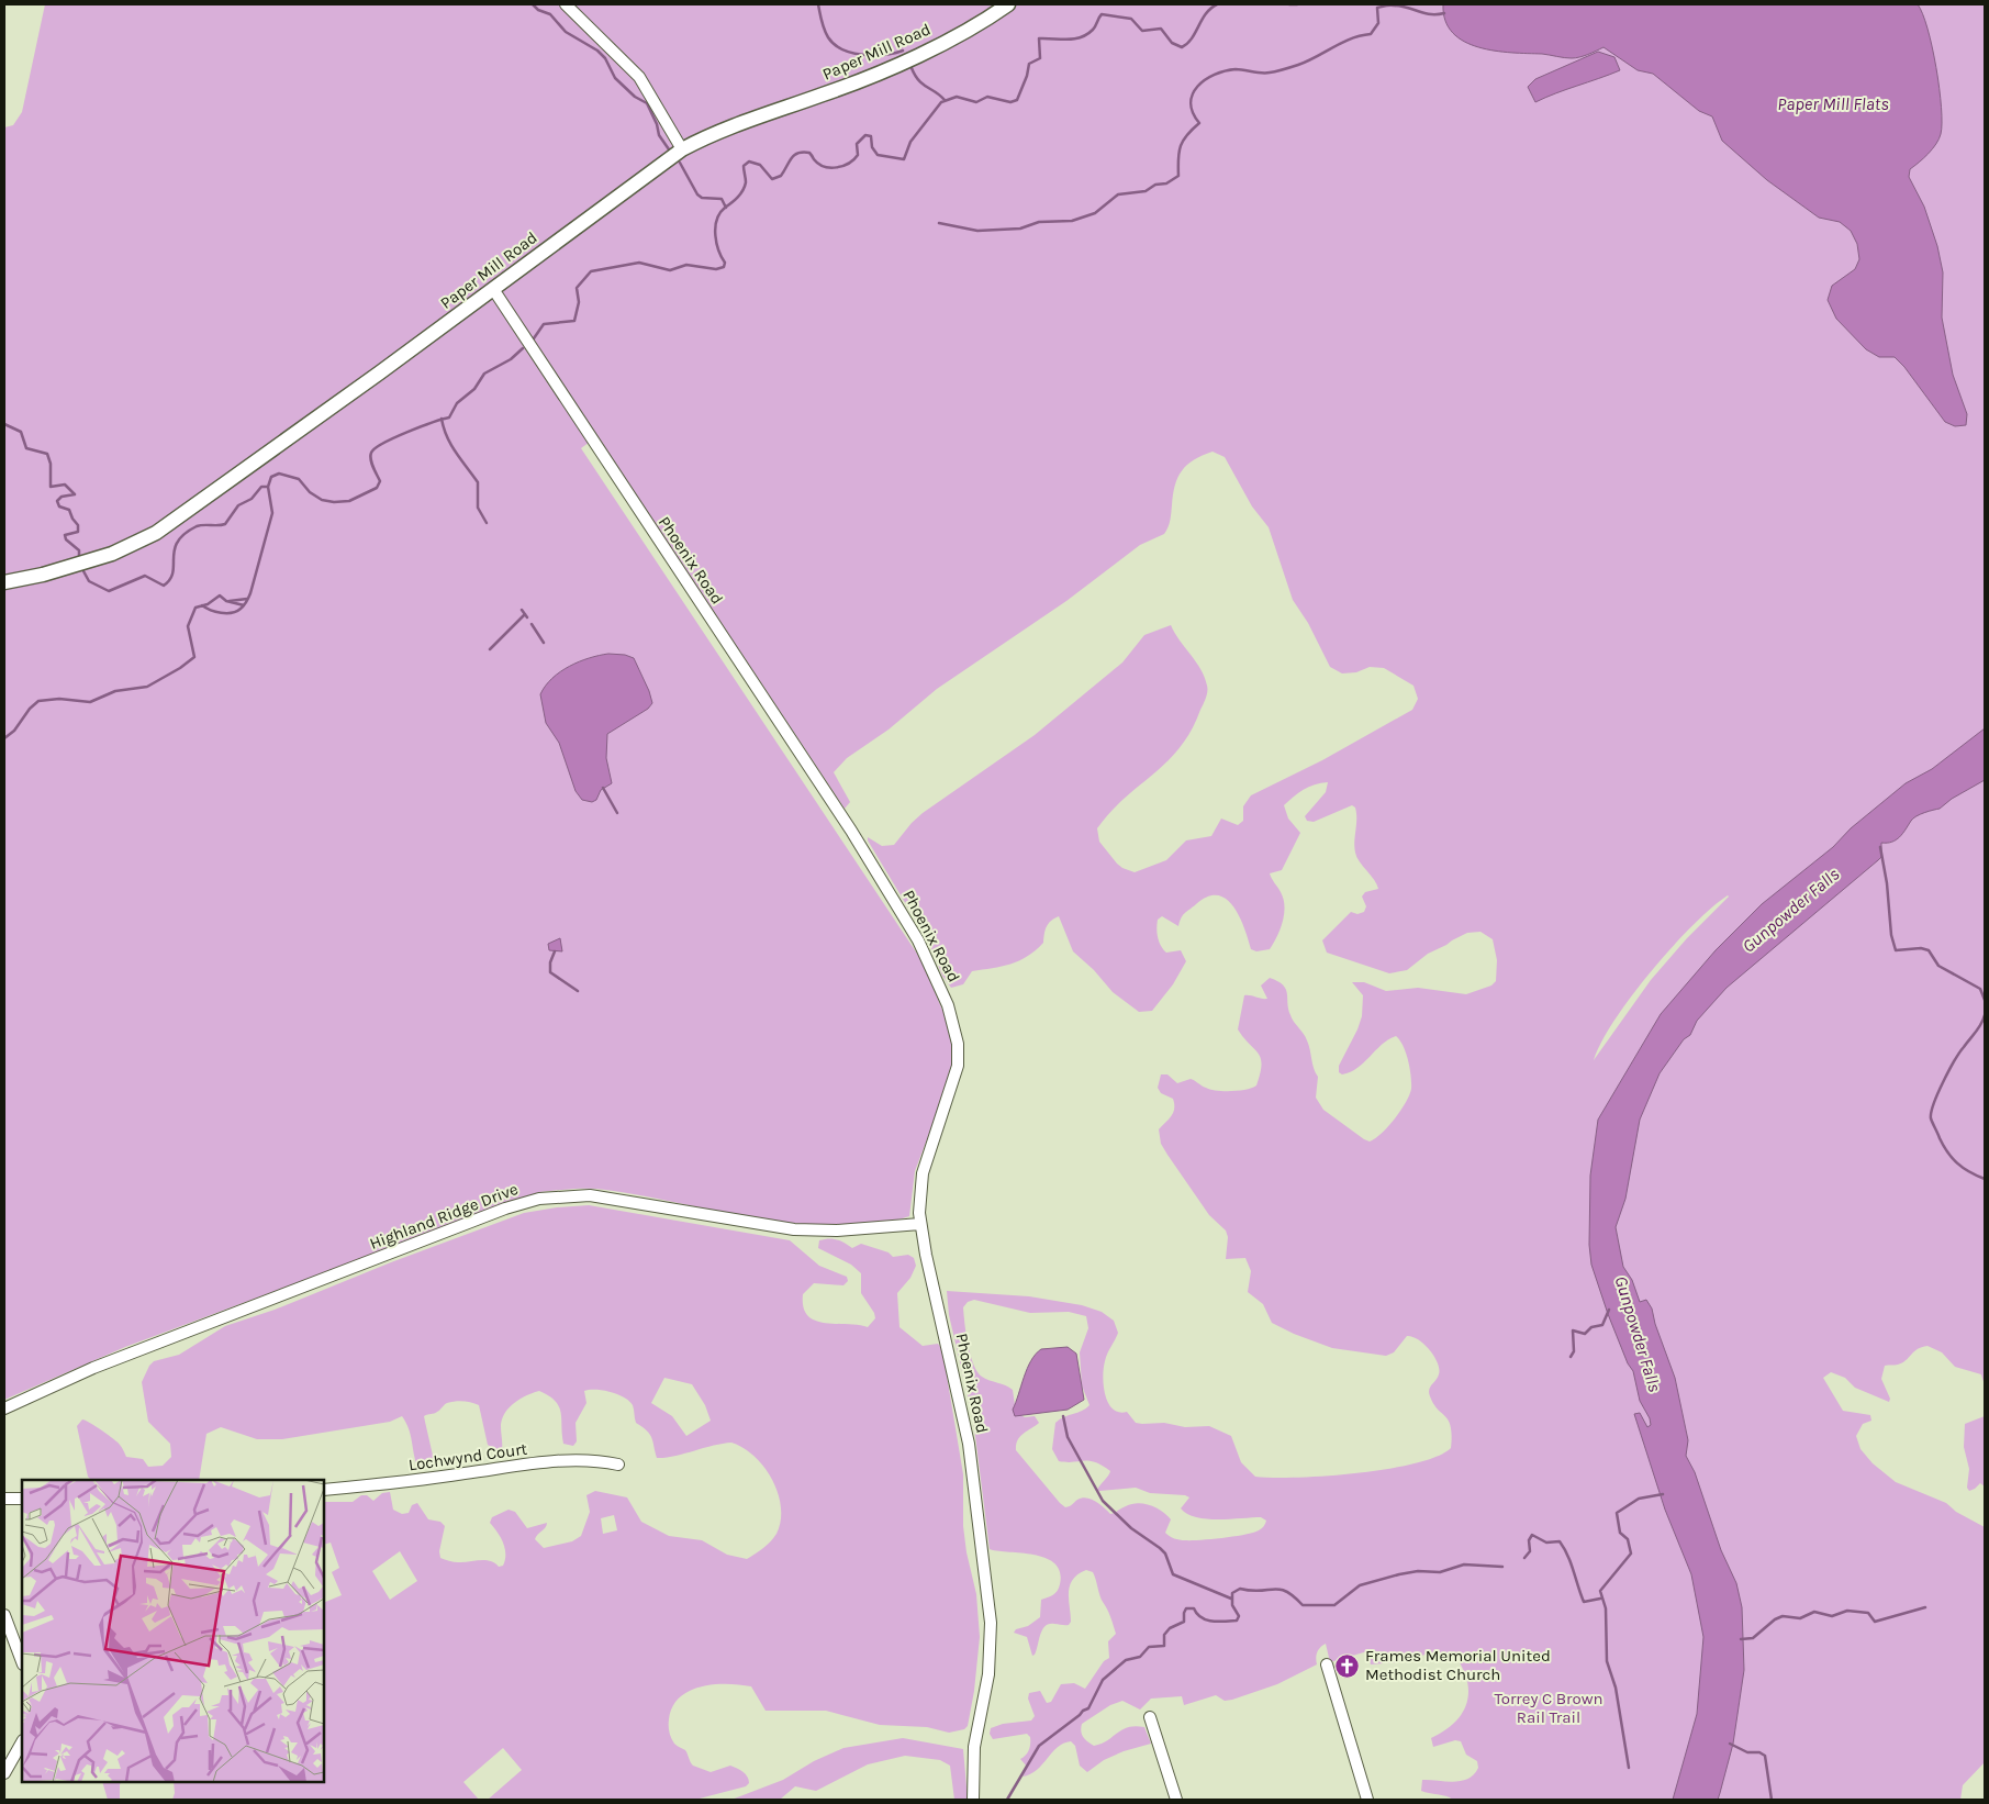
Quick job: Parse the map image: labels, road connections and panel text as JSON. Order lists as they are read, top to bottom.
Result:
{
  "streets": {
    "main road": ["Paper Mill Road"],
    "street": ["Phoenix Road", "Highland Ridge Drive", "Lochwynd Court"]
  },
  "crossings": [
    ["Paper Mill Road", "Phoenix Road"],
    ["Phoenix Road", "Highland Ridge Drive"]
  ],
  "water": ["Paper Mill Flats", "Gunpowder Falls"],
  "parks": ["Torrey C Brown Rail Trail"],
  "places": {
    "church": ["Frames Memorial United Methodist Church"]
  }
}
